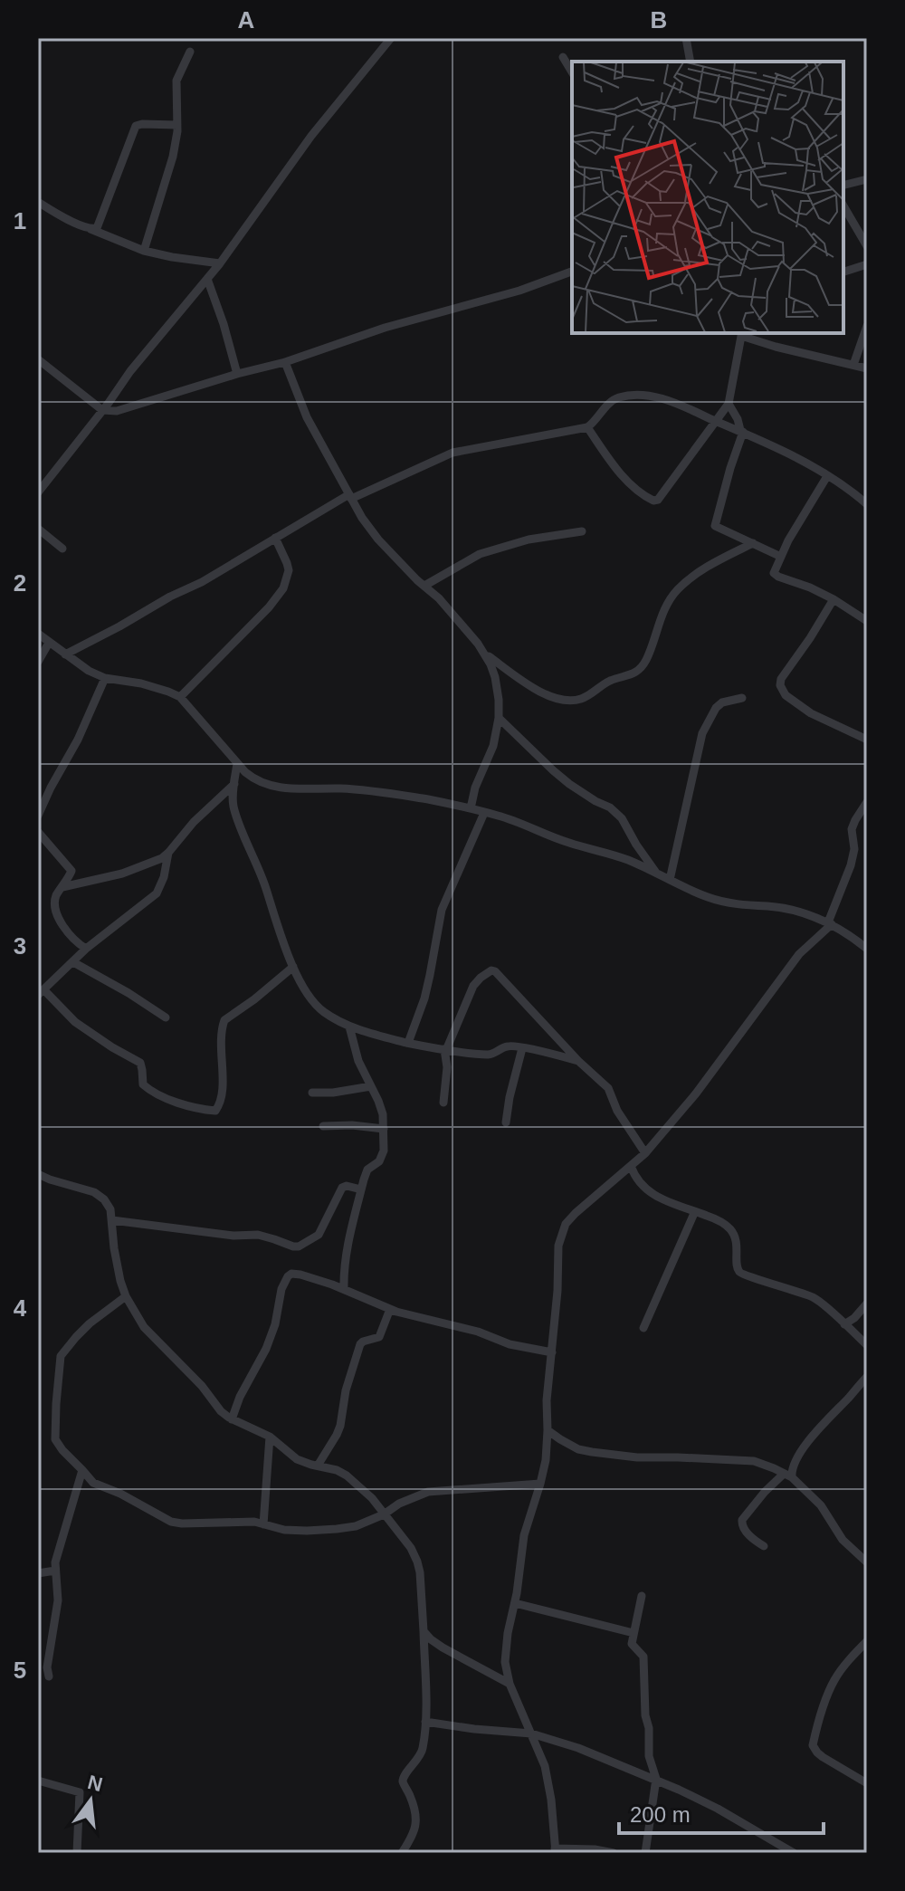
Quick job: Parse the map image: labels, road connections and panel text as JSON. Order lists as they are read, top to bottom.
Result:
{
  "scale_bar": "200 m",
  "north": "top",
  "grid": {
    "columns": ["A", "B"],
    "rows": [
      "1",
      "2",
      "3",
      "4",
      "5"
    ]
  }
}
